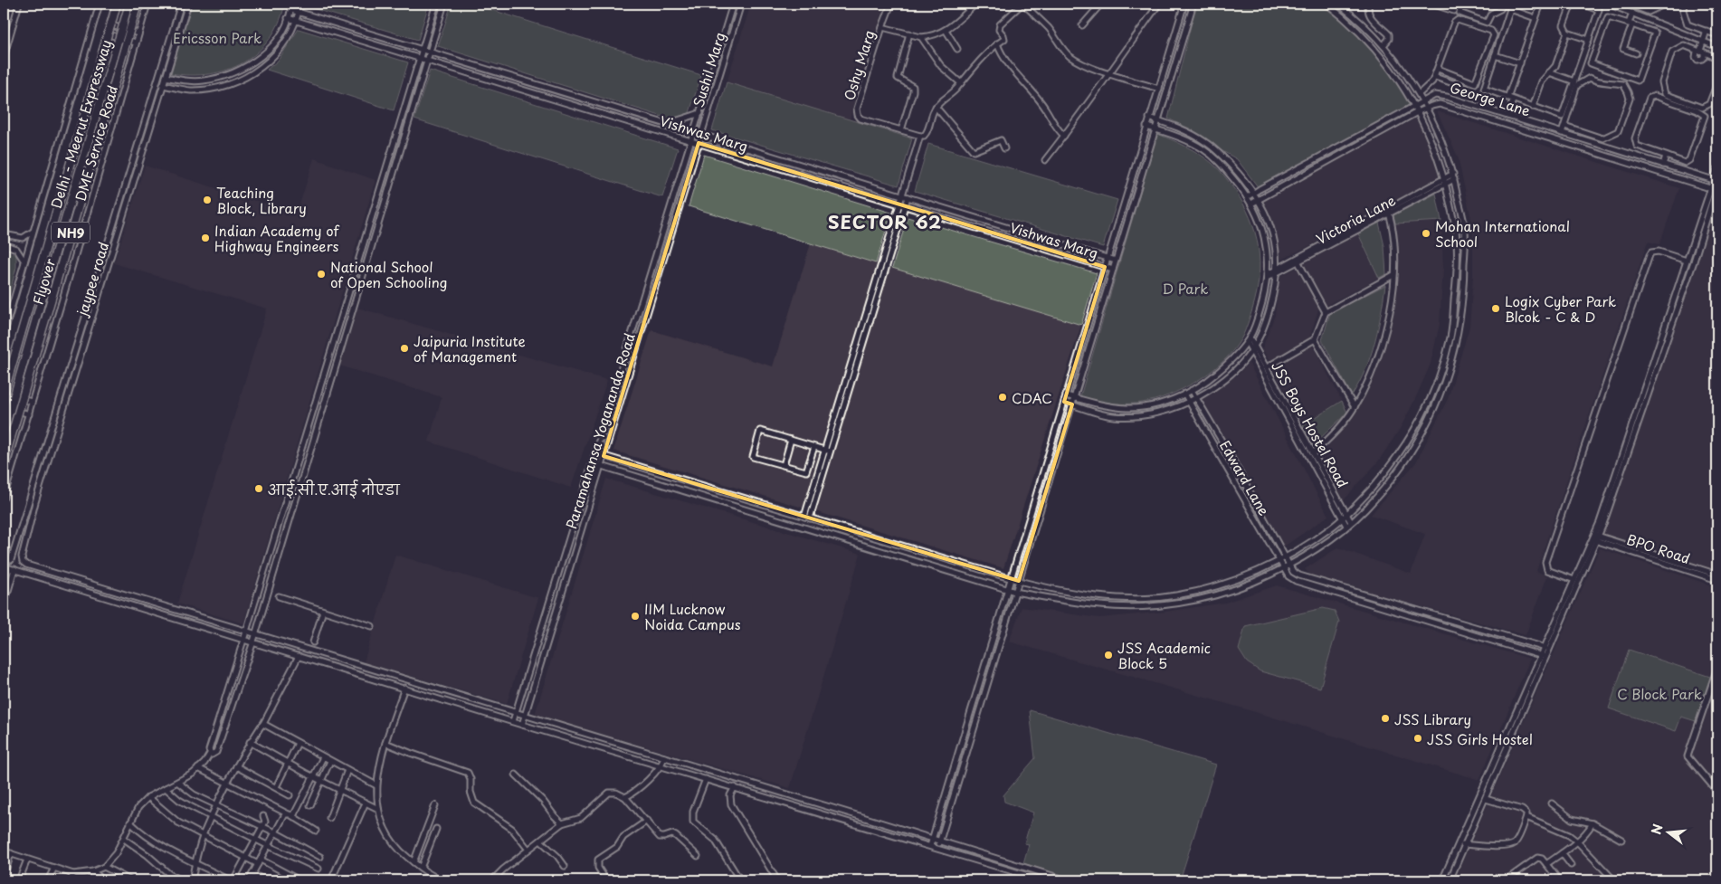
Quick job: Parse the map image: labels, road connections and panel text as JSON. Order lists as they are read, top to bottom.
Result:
{
  "streets": {
    "highway": ["Delhi - Meerut Expressway", "NH9", "Flyover"],
    "street": [
      "Oshy Marg",
      "Sushil Marg",
      "George Lane",
      "Vishwas Marg",
      "DME Service Road",
      "Victoria Lane",
      "jaypee road",
      "JSS Boys Hostel Road",
      "Paramahansa Yogananda Road",
      "Edward Lane",
      "BPO Road"
    ]
  },
  "crossings": [
    ["Sushil Marg", "Vishwas Marg"],
    ["Sushil Marg", "Paramahansa Yogananda Road"],
    ["Vishwas Marg", "Paramahansa Yogananda Road"]
  ],
  "districts": ["SECTOR 62"],
  "parks": ["Ericsson Park", "D Park", "C Block Park"],
  "places": [
    "Teaching Block, Library",
    "Mohan International School",
    "Indian Academy of Highway Engineers",
    "National School of Open Schooling",
    "Logix Cyber Park Blcok - C & D",
    "Jaipuria Institute of Management",
    "CDAC",
    "आई.सी.ए.आई नोएडा",
    "IIM Lucknow Noida Campus",
    "JSS Academic Block 5",
    "JSS Library",
    "JSS Girls Hostel"
  ],
  "north": "left"
}
